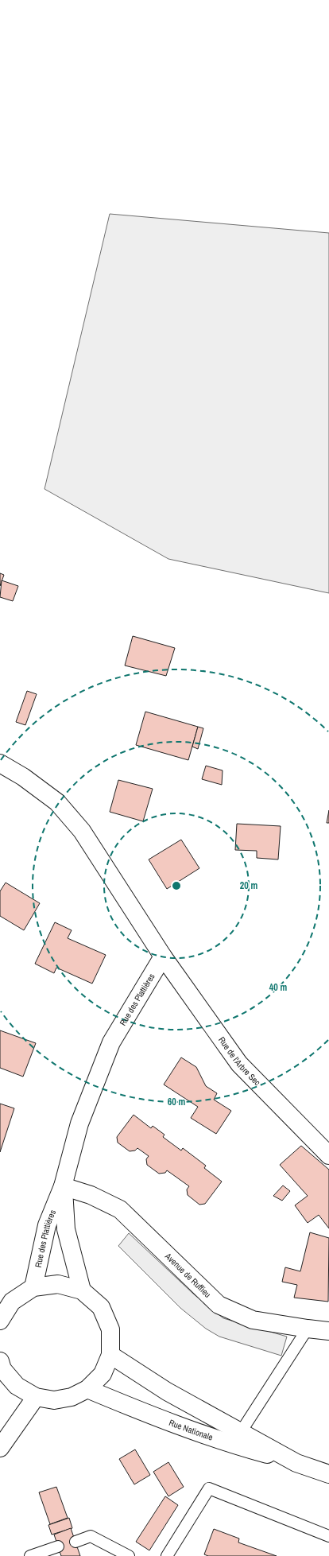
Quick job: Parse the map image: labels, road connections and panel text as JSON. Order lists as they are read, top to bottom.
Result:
{
  "streets": {
    "street": [
      "Rue des Plattières",
      "Rue de l'Arbre Sec",
      "Avenue de Ruffieu",
      "Rue Nationale"
    ]
  },
  "crossings": [
    ["Rue des Plattières", "Rue de l'Arbre Sec"],
    ["Rue des Plattières", "Avenue de Ruffieu"]
  ],
  "rings": ["20 m", "40 m", "60 m"]
}
